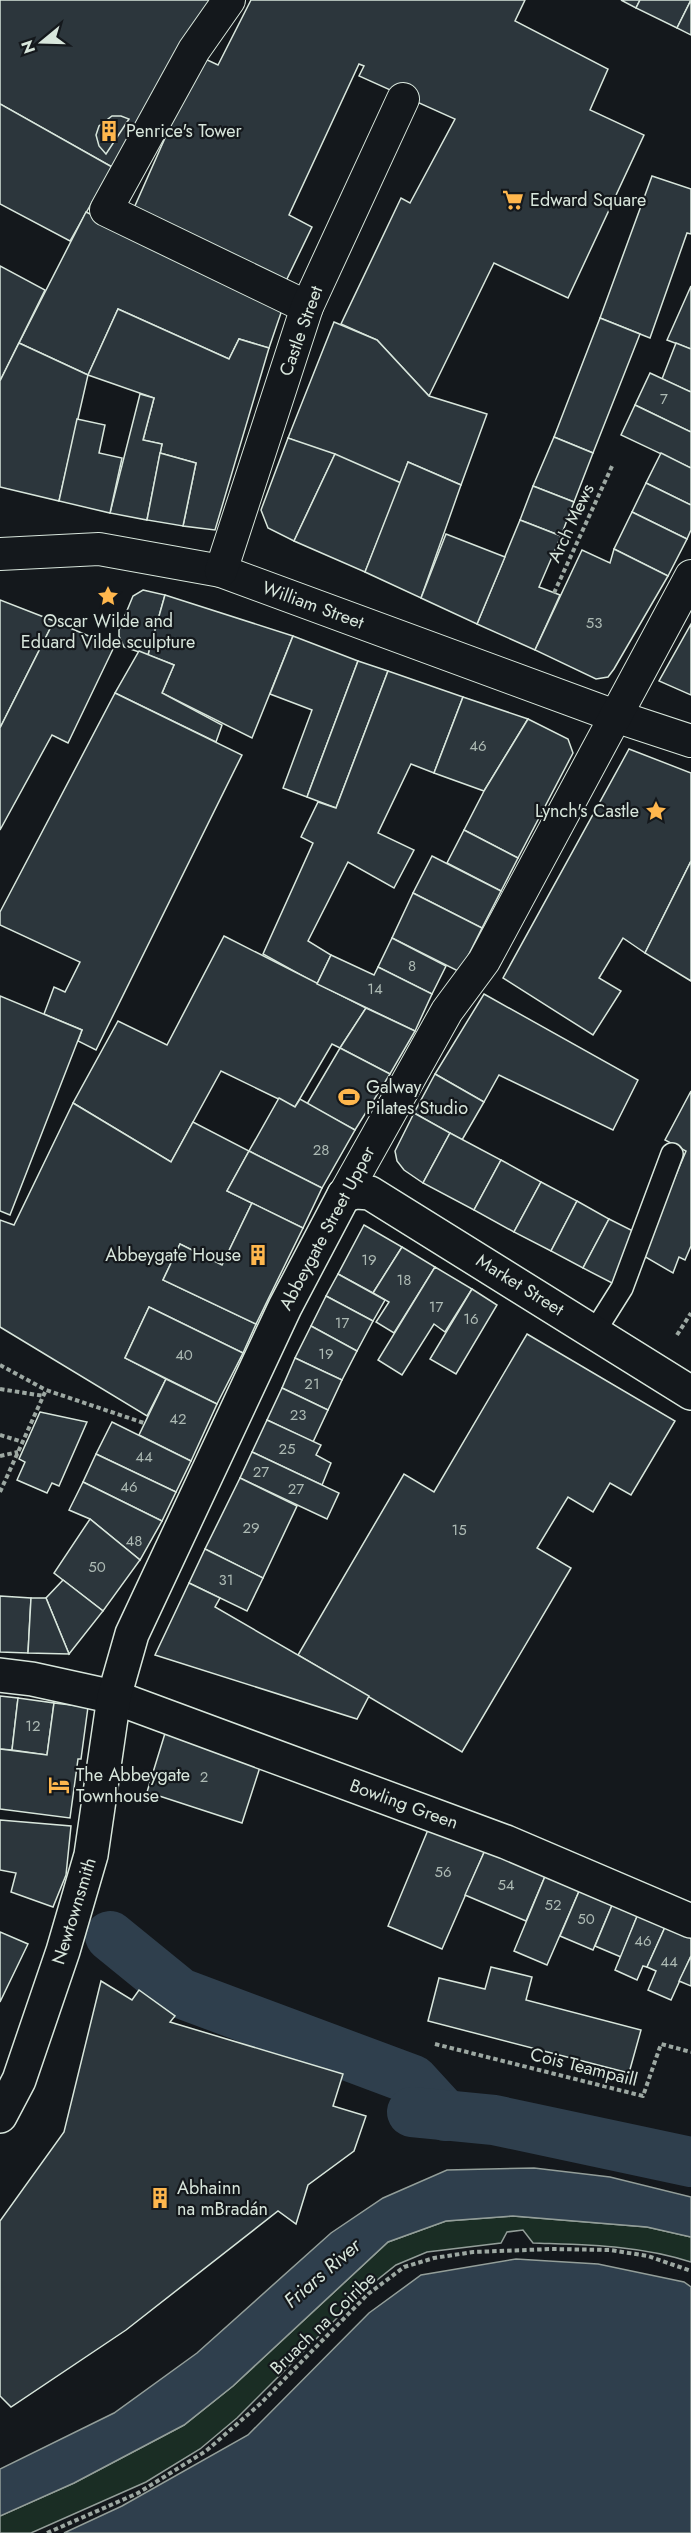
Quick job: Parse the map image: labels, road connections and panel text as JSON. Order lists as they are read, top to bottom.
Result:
{
  "streets": {
    "street": [
      "Castle Street",
      "William Street",
      "Abbeygate Street Upper",
      "Market Street",
      "Bowling Green",
      "Newtownsmith"
    ],
    "path": ["Arch Mews", "Cois Teampaill", "Bruach na Coiribe"]
  },
  "crossings": [
    ["Castle Street", "William Street"],
    ["William Street", "Abbeygate Street Upper"],
    ["Abbeygate Street Upper", "Market Street"],
    ["Abbeygate Street Upper", "Bowling Green"],
    ["Abbeygate Street Upper", "Newtownsmith"],
    ["Bowling Green", "Newtownsmith"]
  ],
  "water": ["Friars River"],
  "places": {
    "building": ["Penrice's Tower", "Abbeygate House", "Abhainn na mBradán"],
    "supermarket": ["Edward Square"],
    "place": ["Oscar Wilde and Eduard Vilde sculpture", "Lynch's Castle"],
    "sports": ["Galway Pilates Studio"],
    "hotel": ["The Abbeygate Townhouse"]
  },
  "house_numbers": [
    "7",
    "53",
    "46",
    "8",
    "14",
    "28",
    "19",
    "18",
    "17",
    "16",
    "17",
    "19",
    "40",
    "21",
    "23",
    "42",
    "25",
    "44",
    "27",
    "46",
    "27",
    "29",
    "15",
    "48",
    "50",
    "31",
    "12",
    "2",
    "56",
    "54",
    "52",
    "50",
    "46",
    "44"
  ],
  "north": "left"
}
